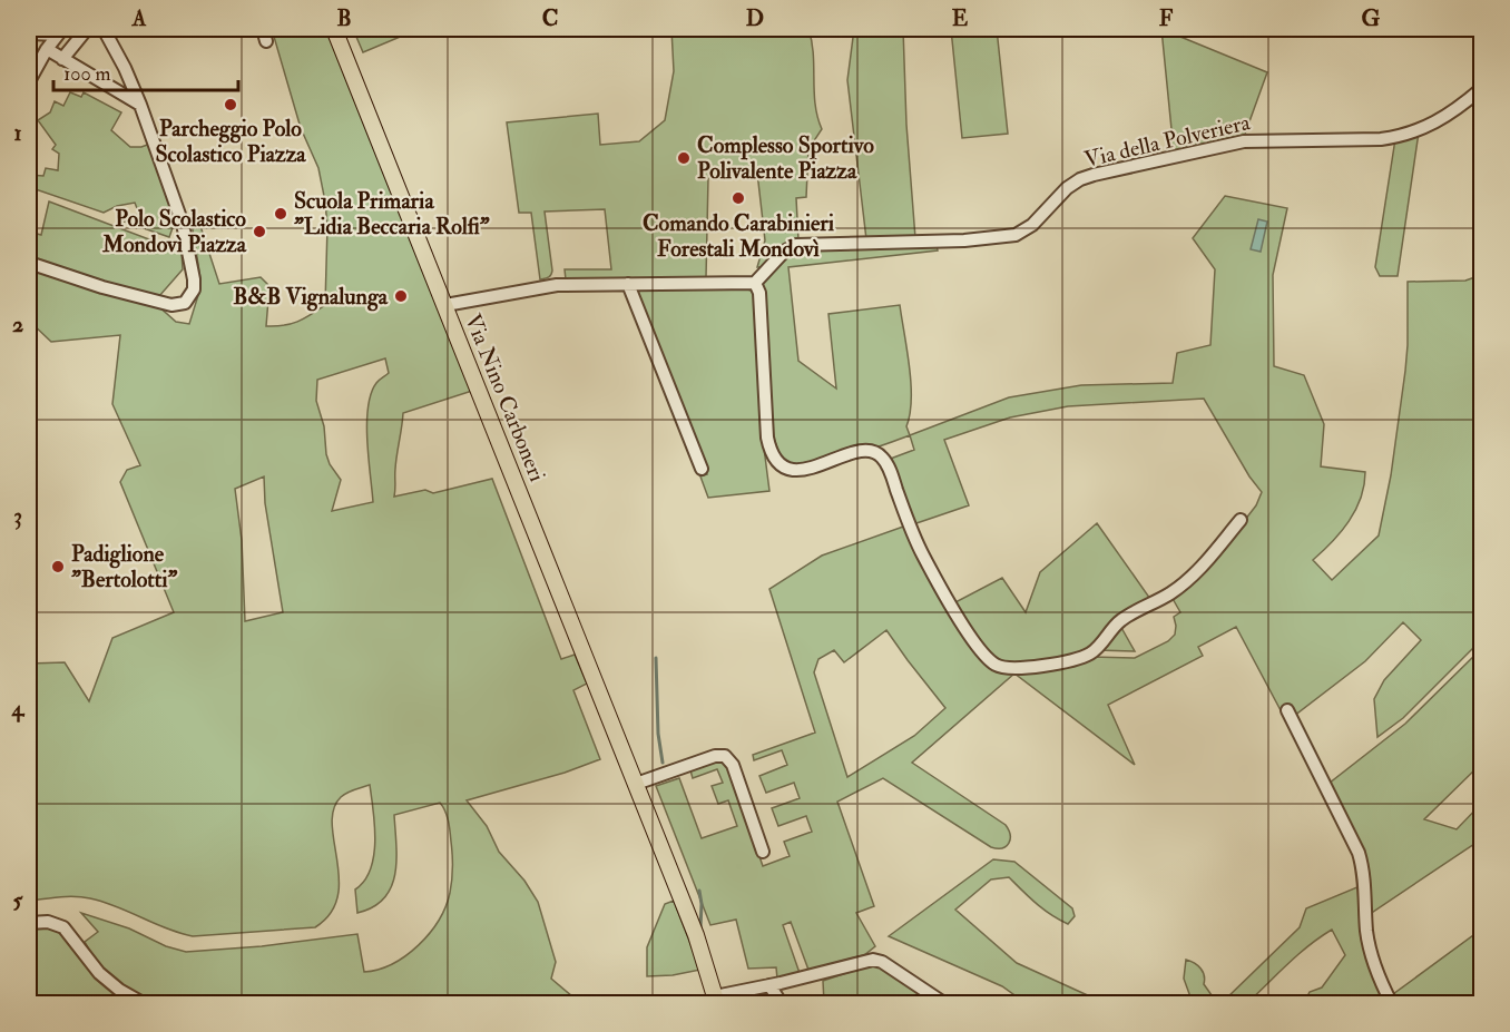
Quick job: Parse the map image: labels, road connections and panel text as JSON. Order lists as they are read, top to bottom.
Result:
{
  "streets": {
    "main road": ["Via Nino Carboneri"],
    "street": ["Via della Polveriera"]
  },
  "places": [
    "Parcheggio Polo Scolastico Piazza",
    "Complesso Sportivo Polivalente Piazza",
    "Comando Carabinieri Forestali Mondovì",
    "Scuola Primaria \"Lidia Beccaria Rolfi\"",
    "Polo Scolastico Mondovì Piazza",
    "B&B Vignalunga",
    "Padiglione \"Bertolotti\""
  ],
  "scale_bar": "100 m",
  "grid": {
    "columns": [
      "A",
      "B",
      "C",
      "D",
      "E",
      "F",
      "G"
    ],
    "rows": [
      "1",
      "2",
      "3",
      "4",
      "5"
    ]
  }
}
